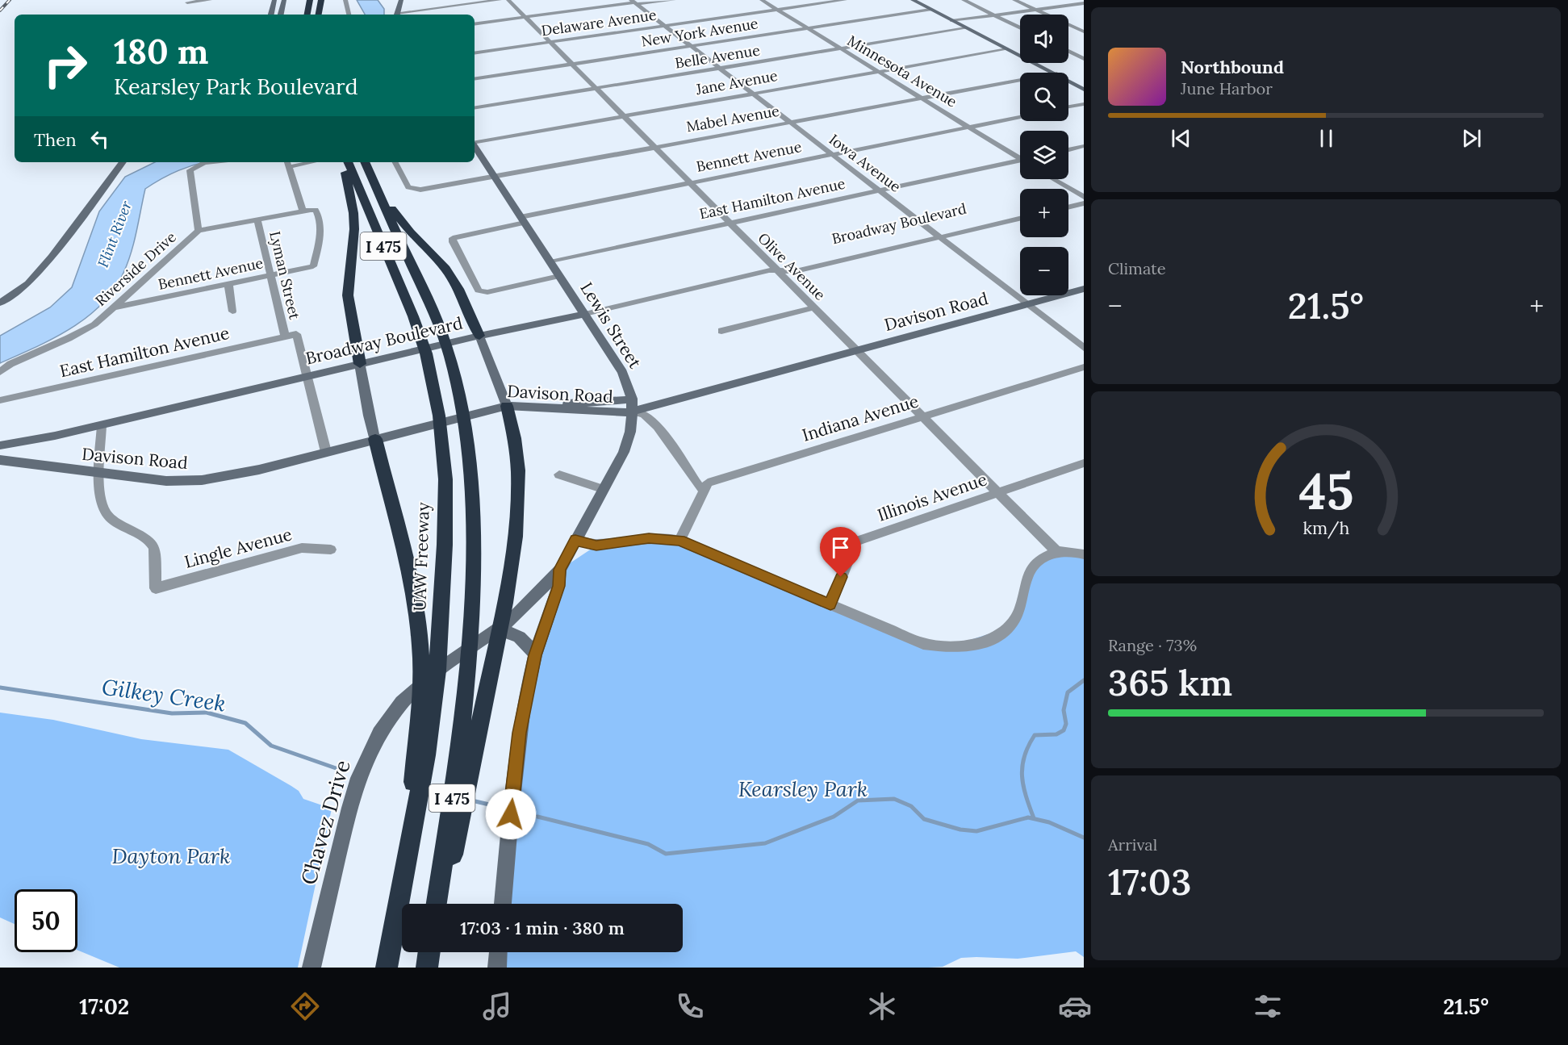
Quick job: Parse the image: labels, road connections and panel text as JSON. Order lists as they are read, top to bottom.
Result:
{
  "streets": {
    "highway": ["I 475", "UAW Freeway"],
    "main road": [
      "Broadway Boulevard",
      "Davison Road",
      "Lewis Street",
      "Chavez Drive"
    ],
    "street": [
      "Delaware Avenue",
      "New York Avenue",
      "Belle Avenue",
      "Minnesota Avenue",
      "Jane Avenue",
      "Mabel Avenue",
      "Bennett Avenue",
      "Iowa Avenue",
      "East Hamilton Avenue",
      "Olive Avenue",
      "Riverside Drive",
      "Lyman Street",
      "Indiana Avenue",
      "Illinois Avenue",
      "Lingle Avenue"
    ]
  },
  "crossings": [
    ["Delaware Avenue", "Minnesota Avenue"],
    ["Delaware Avenue", "Iowa Avenue"],
    ["Delaware Avenue", "Olive Avenue"],
    ["New York Avenue", "Minnesota Avenue"],
    ["New York Avenue", "Iowa Avenue"],
    ["New York Avenue", "Olive Avenue"],
    ["Belle Avenue", "Minnesota Avenue"],
    ["Belle Avenue", "Iowa Avenue"],
    ["Belle Avenue", "Olive Avenue"],
    ["Minnesota Avenue", "Jane Avenue"],
    ["Minnesota Avenue", "Mabel Avenue"],
    ["Minnesota Avenue", "Bennett Avenue"],
    ["Jane Avenue", "Iowa Avenue"],
    ["Jane Avenue", "Olive Avenue"],
    ["Mabel Avenue", "Iowa Avenue"],
    ["Mabel Avenue", "Olive Avenue"],
    ["Mabel Avenue", "Lewis Street"],
    ["Bennett Avenue", "Iowa Avenue"],
    ["Bennett Avenue", "Olive Avenue"],
    ["Bennett Avenue", "Riverside Drive"],
    ["Bennett Avenue", "Lyman Street"],
    ["Bennett Avenue", "Lewis Street"],
    ["Iowa Avenue", "East Hamilton Avenue"],
    ["Iowa Avenue", "Broadway Boulevard"],
    ["Iowa Avenue", "Davison Road"],
    ["East Hamilton Avenue", "Olive Avenue"],
    ["East Hamilton Avenue", "Lyman Street"],
    ["East Hamilton Avenue", "Lewis Street"],
    ["Broadway Boulevard", "Olive Avenue"],
    ["Broadway Boulevard", "Lyman Street"],
    ["Broadway Boulevard", "Lewis Street"],
    ["Olive Avenue", "Davison Road"],
    ["Olive Avenue", "Indiana Avenue"],
    ["Olive Avenue", "Illinois Avenue"],
    ["Lyman Street", "Davison Road"],
    ["Davison Road", "Lewis Street"],
    ["Davison Road", "Lingle Avenue"],
    ["Lewis Street", "Chavez Drive"]
  ],
  "water": ["Flint River", "Gilkey Creek"],
  "parks": ["Kearsley Park", "Dayton Park"],
  "page": {
    "map_buttons": ["+", "−"],
    "turn": ["180 m", "Kearsley Park Boulevard"],
    "song": ["Northbound", "June Harbor"],
    "then": "Then",
    "tile": [
      "Climate",
      ["Range · 73%", "365 km"],
      ["Arrival", "17:03"]
    ],
    "heat": ["−", "21.5°", "+"],
    "limit": "50",
    "trip": "17:03 · 1 min · 380 m",
    "tabs": ["17:02", "21.5°"],
    "gauge": ["45", "km/h"]
  }
}
